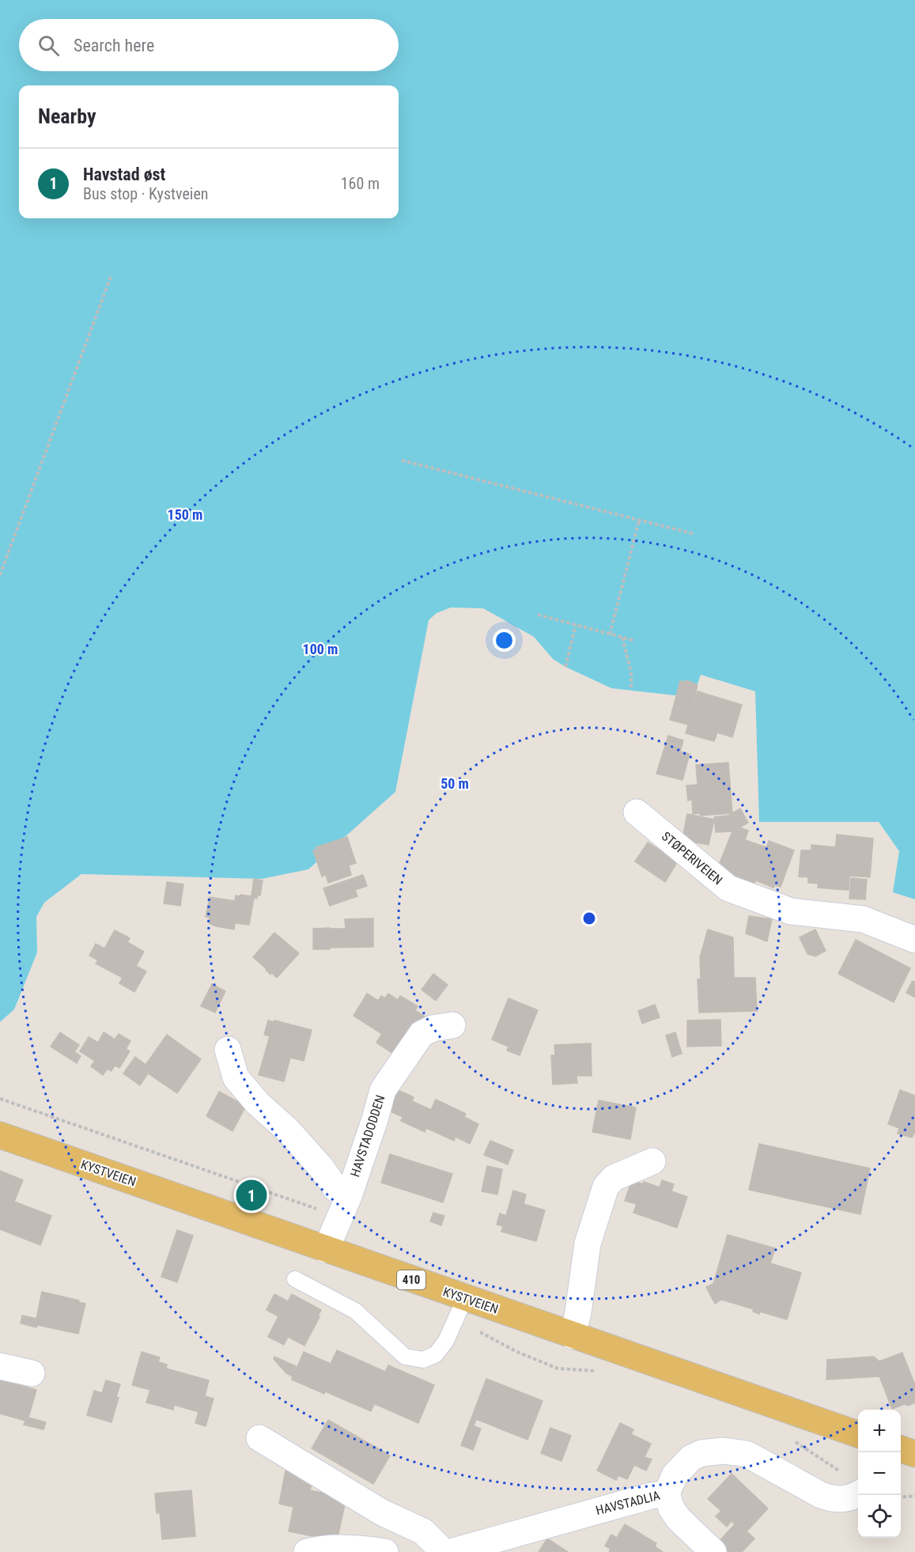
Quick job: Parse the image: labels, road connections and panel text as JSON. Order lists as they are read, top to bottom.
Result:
{
  "streets": {
    "main road": ["KYSTVEIEN", "410"],
    "street": ["STØPERIVEIEN", "HAVSTADODDEN", "HAVSTADLIA"]
  },
  "crossings": [
    ["HAVSTADODDEN", "KYSTVEIEN"]
  ],
  "page": {
    "search": "Search here",
    "heading": "Nearby",
    "list": [
      {
        "mark": "1",
        "name": "Havstad øst",
        "note": "Bus stop · Kystveien",
        "value": "160 m"
      }
    ],
    "pins": "1",
    "map_buttons": ["+", "−"]
  },
  "rings": ["150 m", "100 m", "50 m"]
}
